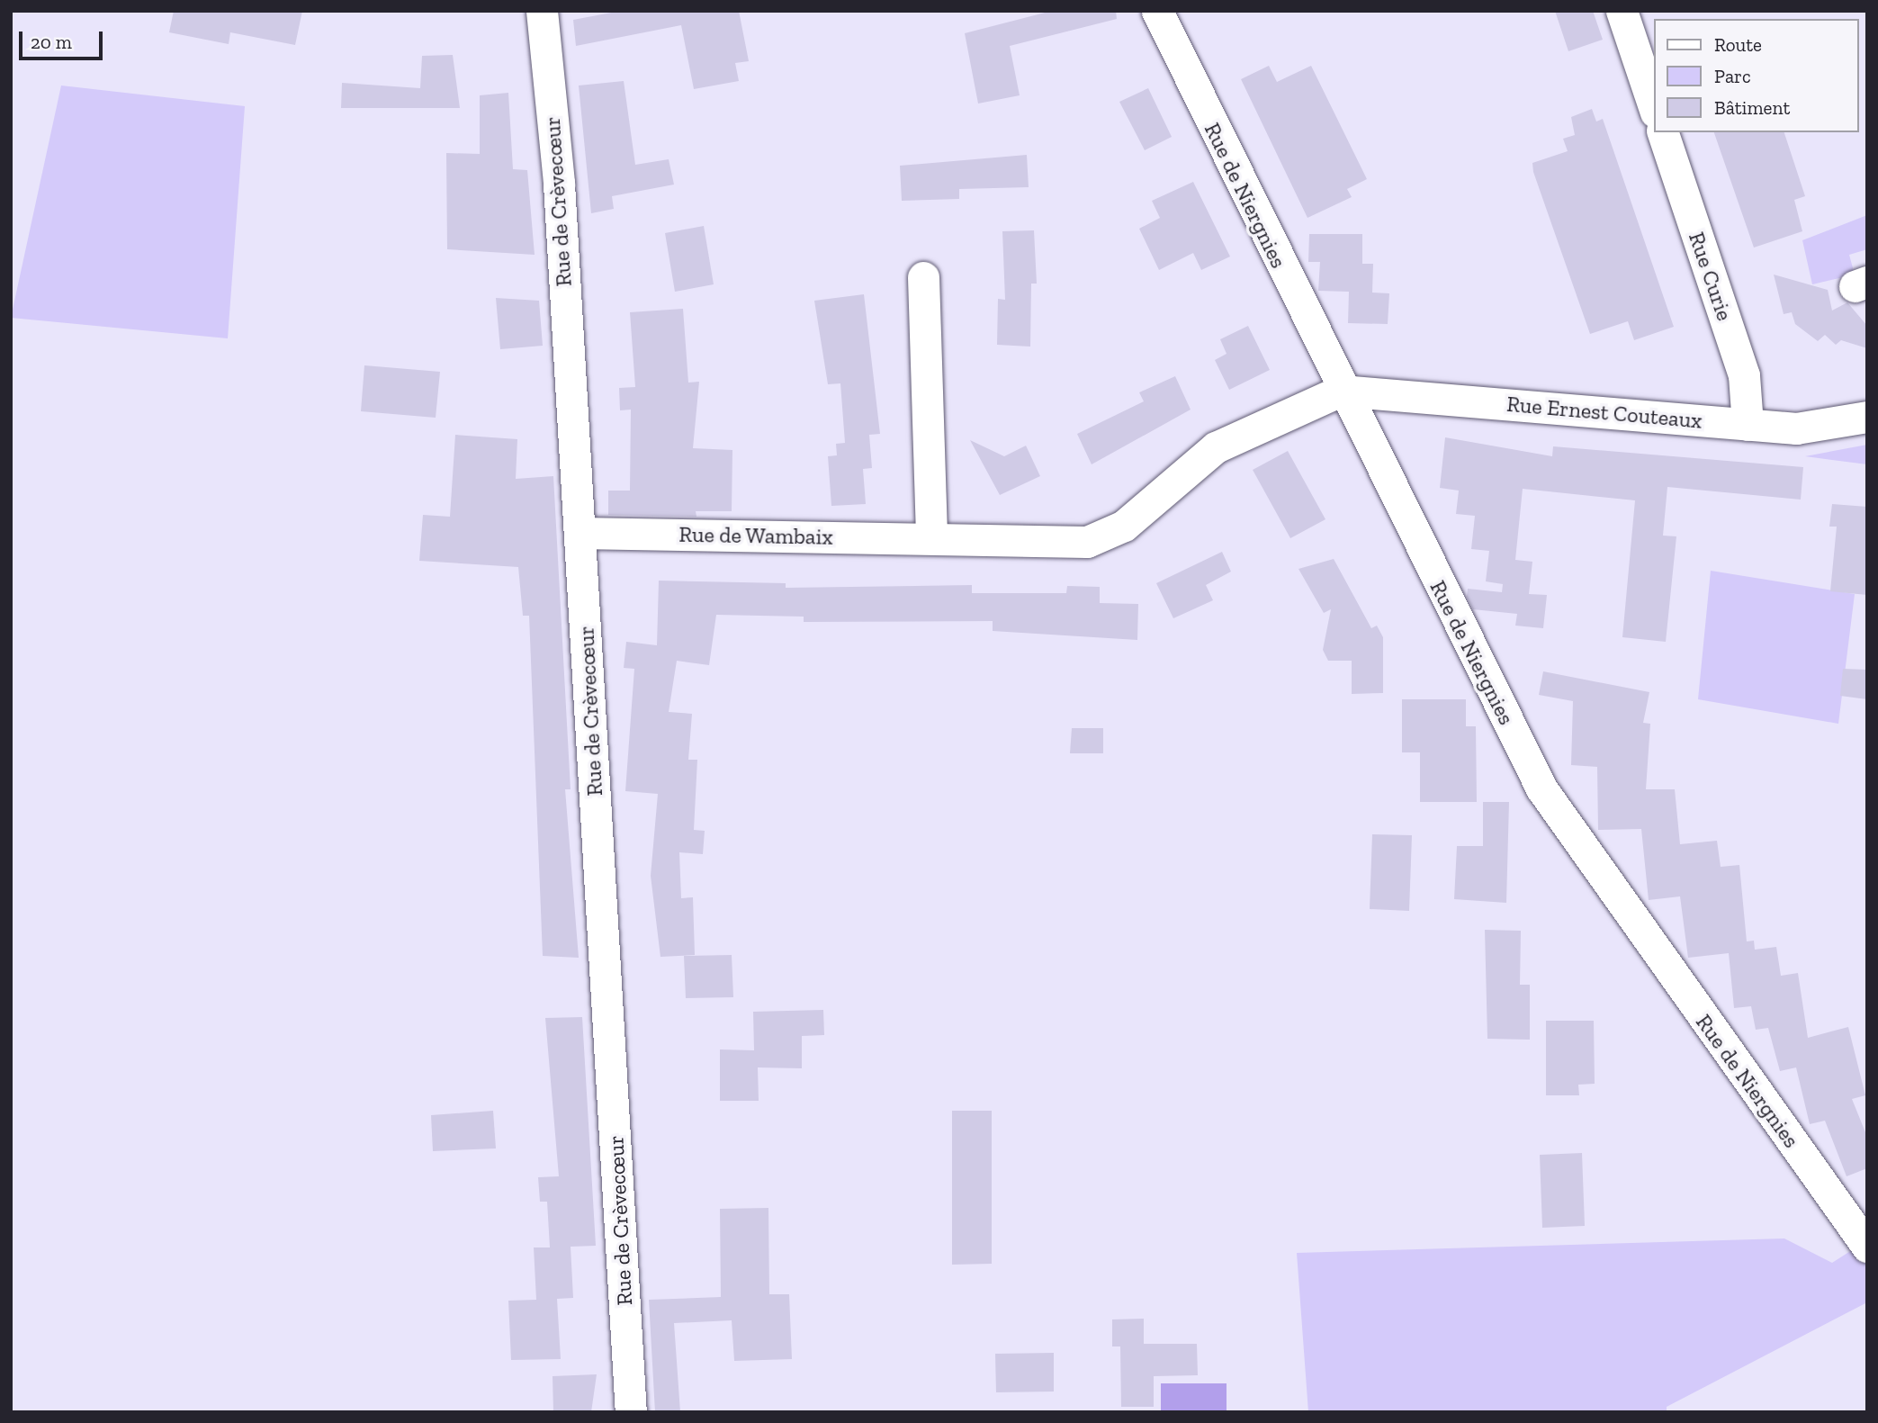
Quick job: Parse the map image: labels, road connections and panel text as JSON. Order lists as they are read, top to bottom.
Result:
{
  "streets": {
    "street": [
      "Rue de Niergnies",
      "Rue de Crèvecœur",
      "Rue Curie",
      "Rue Ernest Couteaux",
      "Rue de Wambaix"
    ]
  },
  "crossings": [
    ["Rue de Niergnies", "Rue Ernest Couteaux"],
    ["Rue de Niergnies", "Rue de Wambaix"],
    ["Rue de Crèvecœur", "Rue de Wambaix"],
    ["Rue Curie", "Rue Ernest Couteaux"],
    ["Rue Ernest Couteaux", "Rue de Wambaix"]
  ],
  "legend": ["Route", "Parc", "Bâtiment"],
  "scale_bar": "20 m"
}
